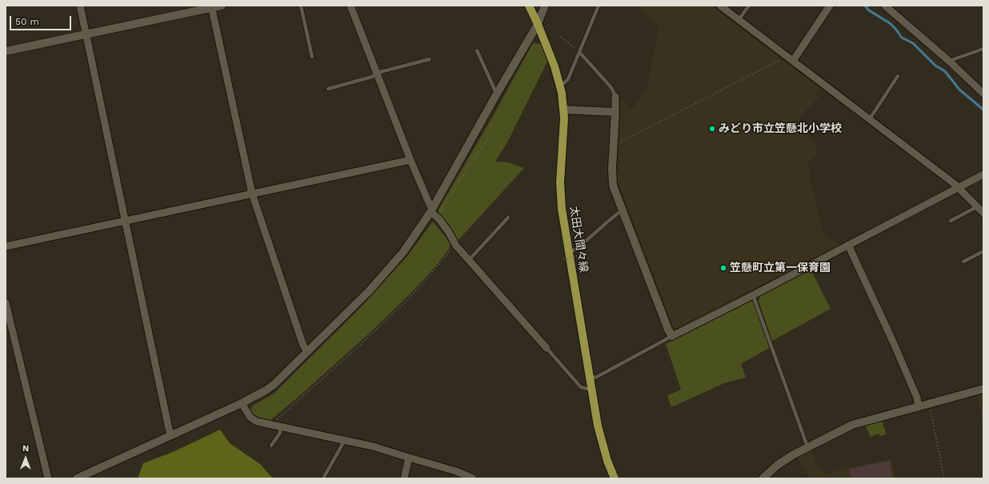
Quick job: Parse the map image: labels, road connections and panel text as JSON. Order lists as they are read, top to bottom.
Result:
{
  "streets": {
    "main road": ["太田大間々線"]
  },
  "places": ["みどり市立笠懸北小学校", "笠懸町立第一保育園"],
  "scale_bar": "50 m",
  "north": "top"
}
